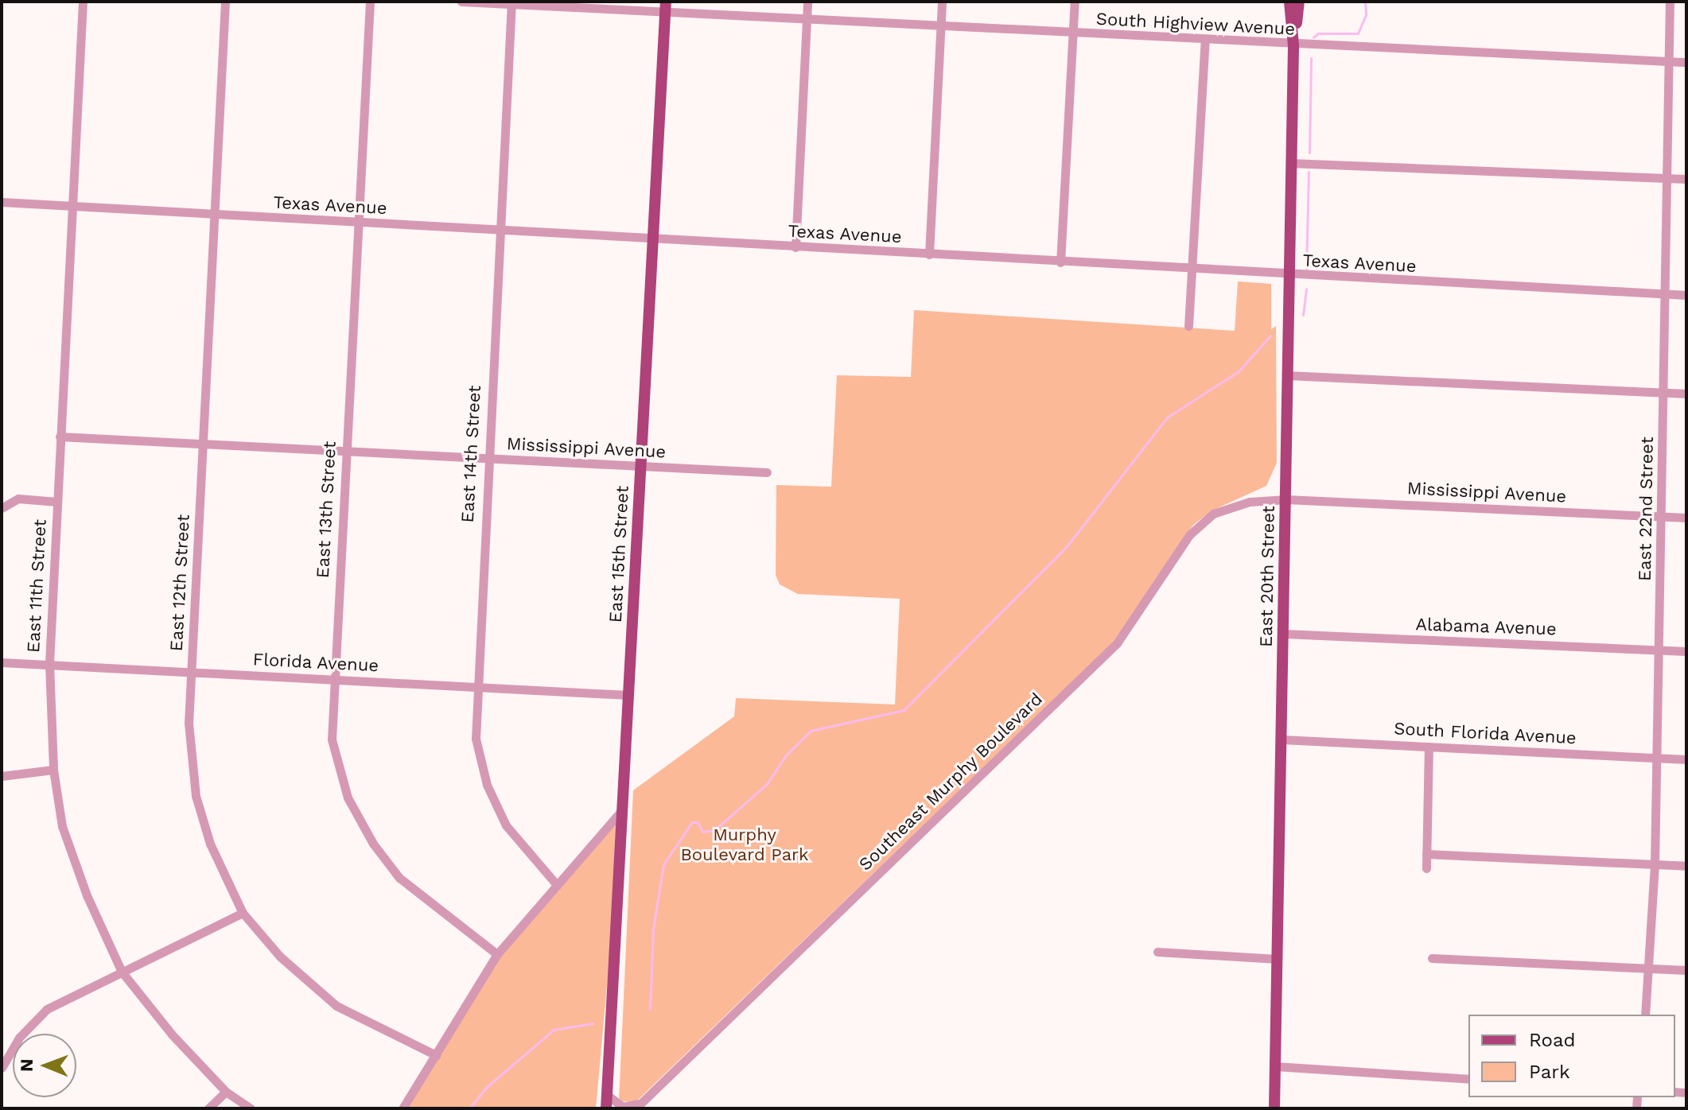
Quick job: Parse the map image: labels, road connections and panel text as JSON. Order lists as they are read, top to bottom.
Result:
{
  "streets": {
    "main road": ["East 15th Street", "East 20th Street"],
    "street": [
      "South Highview Avenue",
      "Texas Avenue",
      "Mississippi Avenue",
      "East 14th Street",
      "East 22nd Street",
      "East 13th Street",
      "East 12th Street",
      "East 11th Street",
      "Alabama Avenue",
      "Florida Avenue",
      "South Florida Avenue",
      "Southeast Murphy Boulevard"
    ]
  },
  "crossings": [
    ["South Highview Avenue", "East 14th Street"],
    ["South Highview Avenue", "East 22nd Street"],
    ["South Highview Avenue", "East 15th Street"],
    ["South Highview Avenue", "East 20th Street"],
    ["Texas Avenue", "East 14th Street"],
    ["Texas Avenue", "East 22nd Street"],
    ["Texas Avenue", "East 13th Street"],
    ["Texas Avenue", "East 15th Street"],
    ["Texas Avenue", "East 20th Street"],
    ["Texas Avenue", "East 12th Street"],
    ["Texas Avenue", "East 11th Street"],
    ["Mississippi Avenue", "East 14th Street"],
    ["Mississippi Avenue", "East 22nd Street"],
    ["Mississippi Avenue", "East 13th Street"],
    ["Mississippi Avenue", "East 15th Street"],
    ["Mississippi Avenue", "East 20th Street"],
    ["Mississippi Avenue", "East 12th Street"],
    ["Mississippi Avenue", "East 11th Street"],
    ["Mississippi Avenue", "Southeast Murphy Boulevard"],
    ["East 14th Street", "Florida Avenue"],
    ["East 22nd Street", "Alabama Avenue"],
    ["East 22nd Street", "South Florida Avenue"],
    ["East 13th Street", "Florida Avenue"],
    ["East 15th Street", "Florida Avenue"],
    ["East 20th Street", "Alabama Avenue"],
    ["East 20th Street", "South Florida Avenue"],
    ["East 20th Street", "Southeast Murphy Boulevard"],
    ["East 12th Street", "Florida Avenue"],
    ["East 11th Street", "Florida Avenue"]
  ],
  "parks": ["Murphy Boulevard Park"],
  "legend": ["Road", "Park"],
  "north": "left"
}
